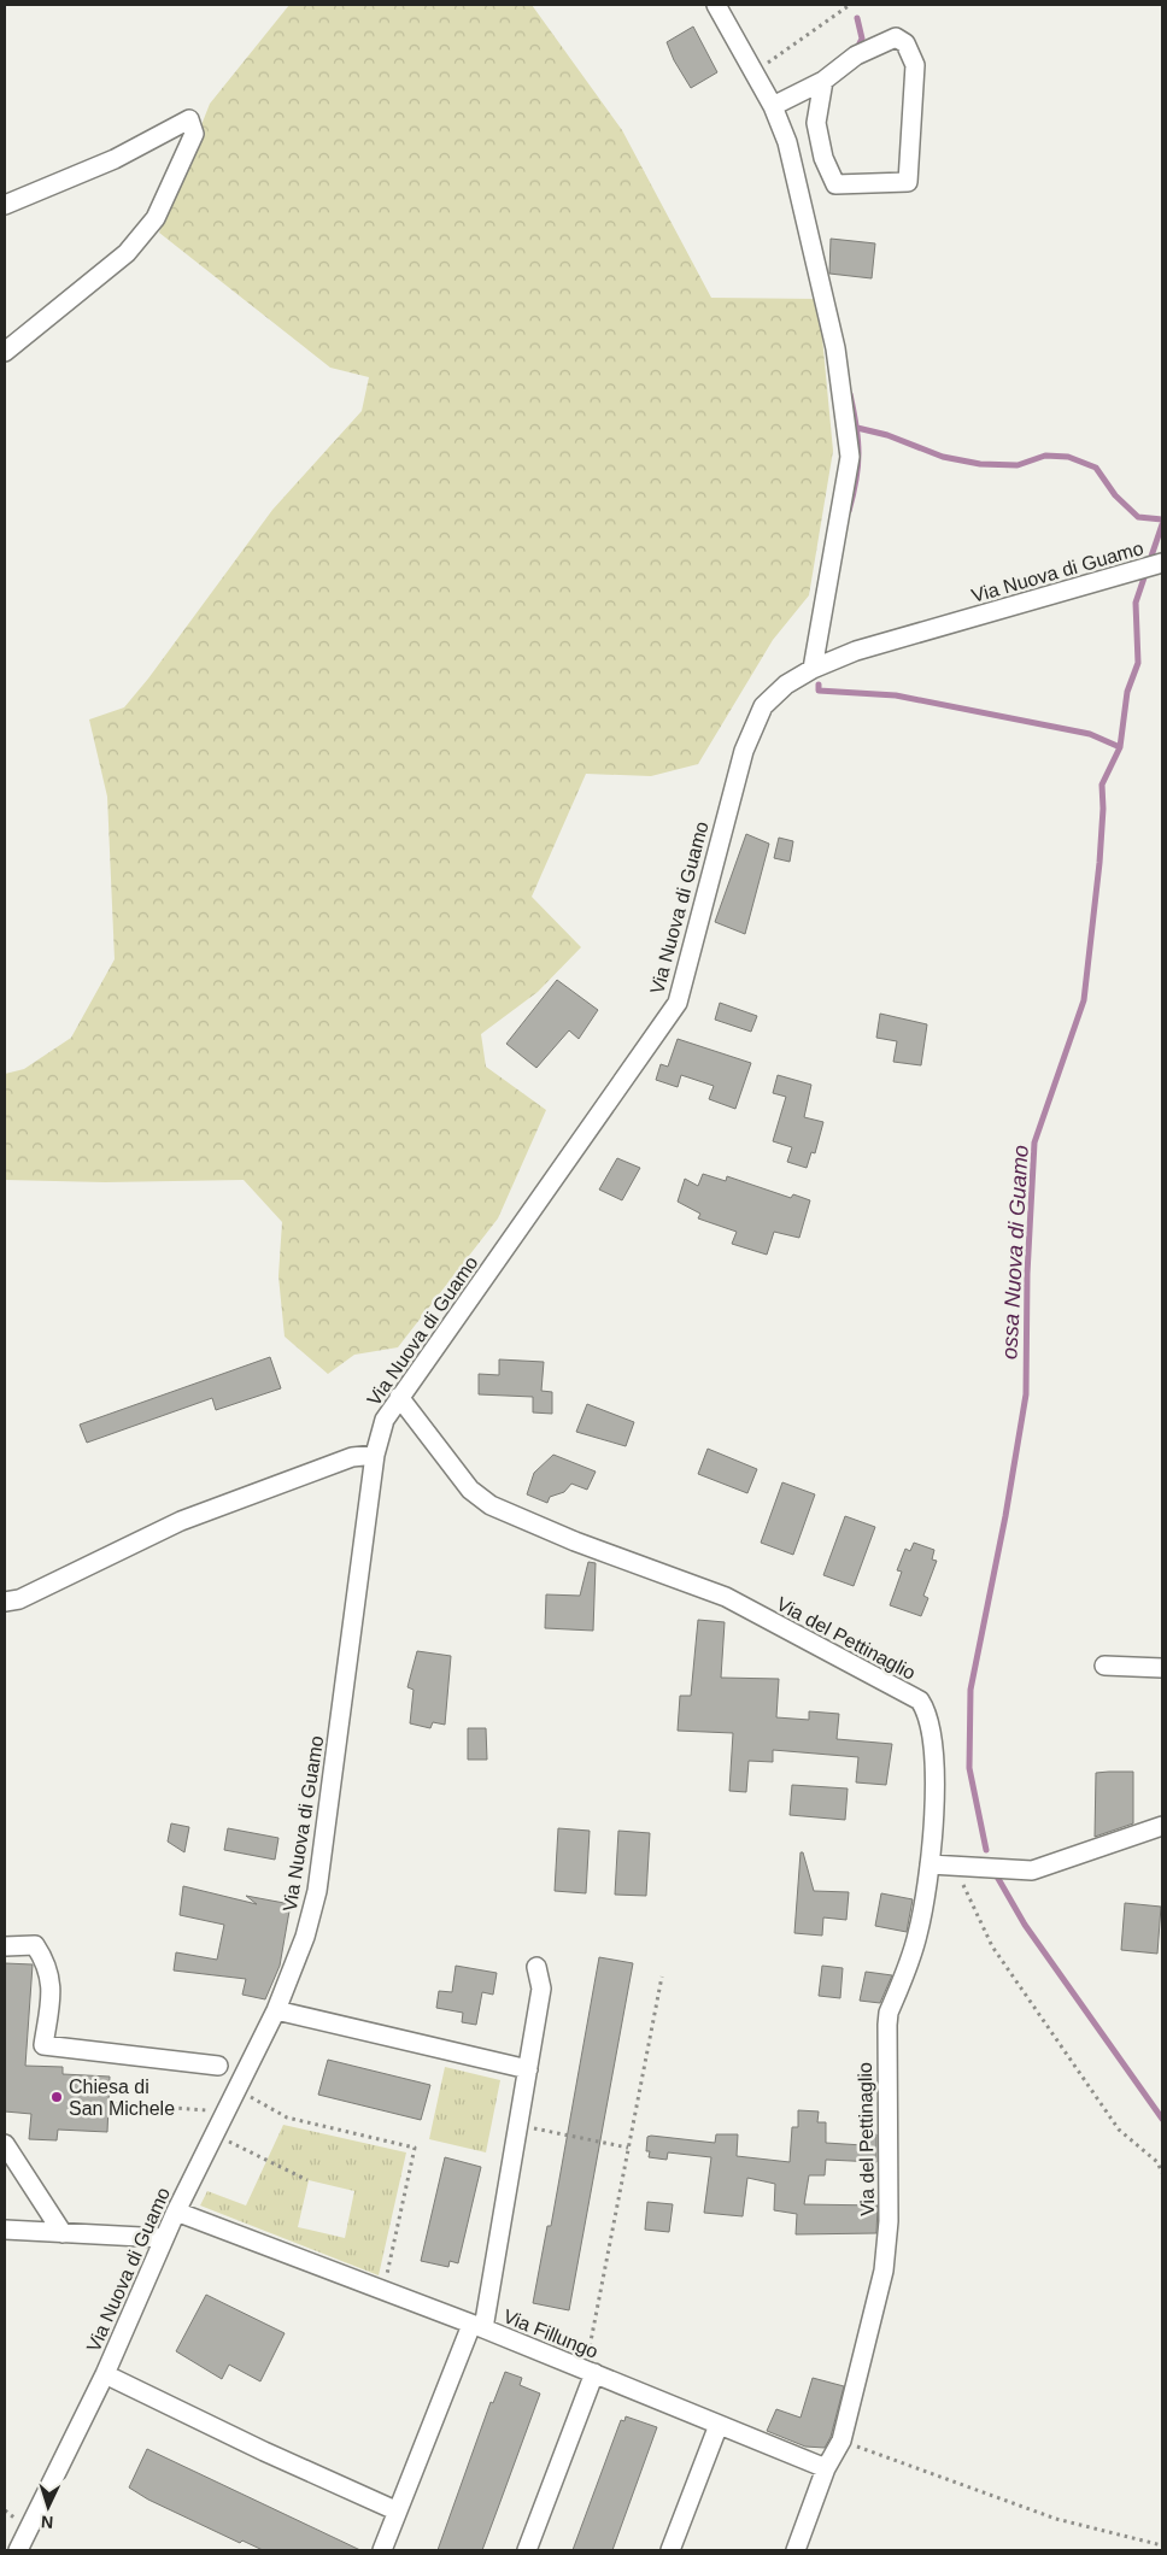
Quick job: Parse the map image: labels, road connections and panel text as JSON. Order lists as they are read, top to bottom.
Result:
{
  "streets": {
    "street": ["Via Nuova di Guamo", "Via del Pettinaglio", "Via Fillungo"]
  },
  "crossings": [
    ["Via Nuova di Guamo", "Via del Pettinaglio"],
    ["Via Nuova di Guamo", "Via Fillungo"],
    ["Via del Pettinaglio", "Via Fillungo"]
  ],
  "water": ["ossa Nuova di Guamo"],
  "places": ["Chiesa di San Michele"],
  "north": "bottom"
}
